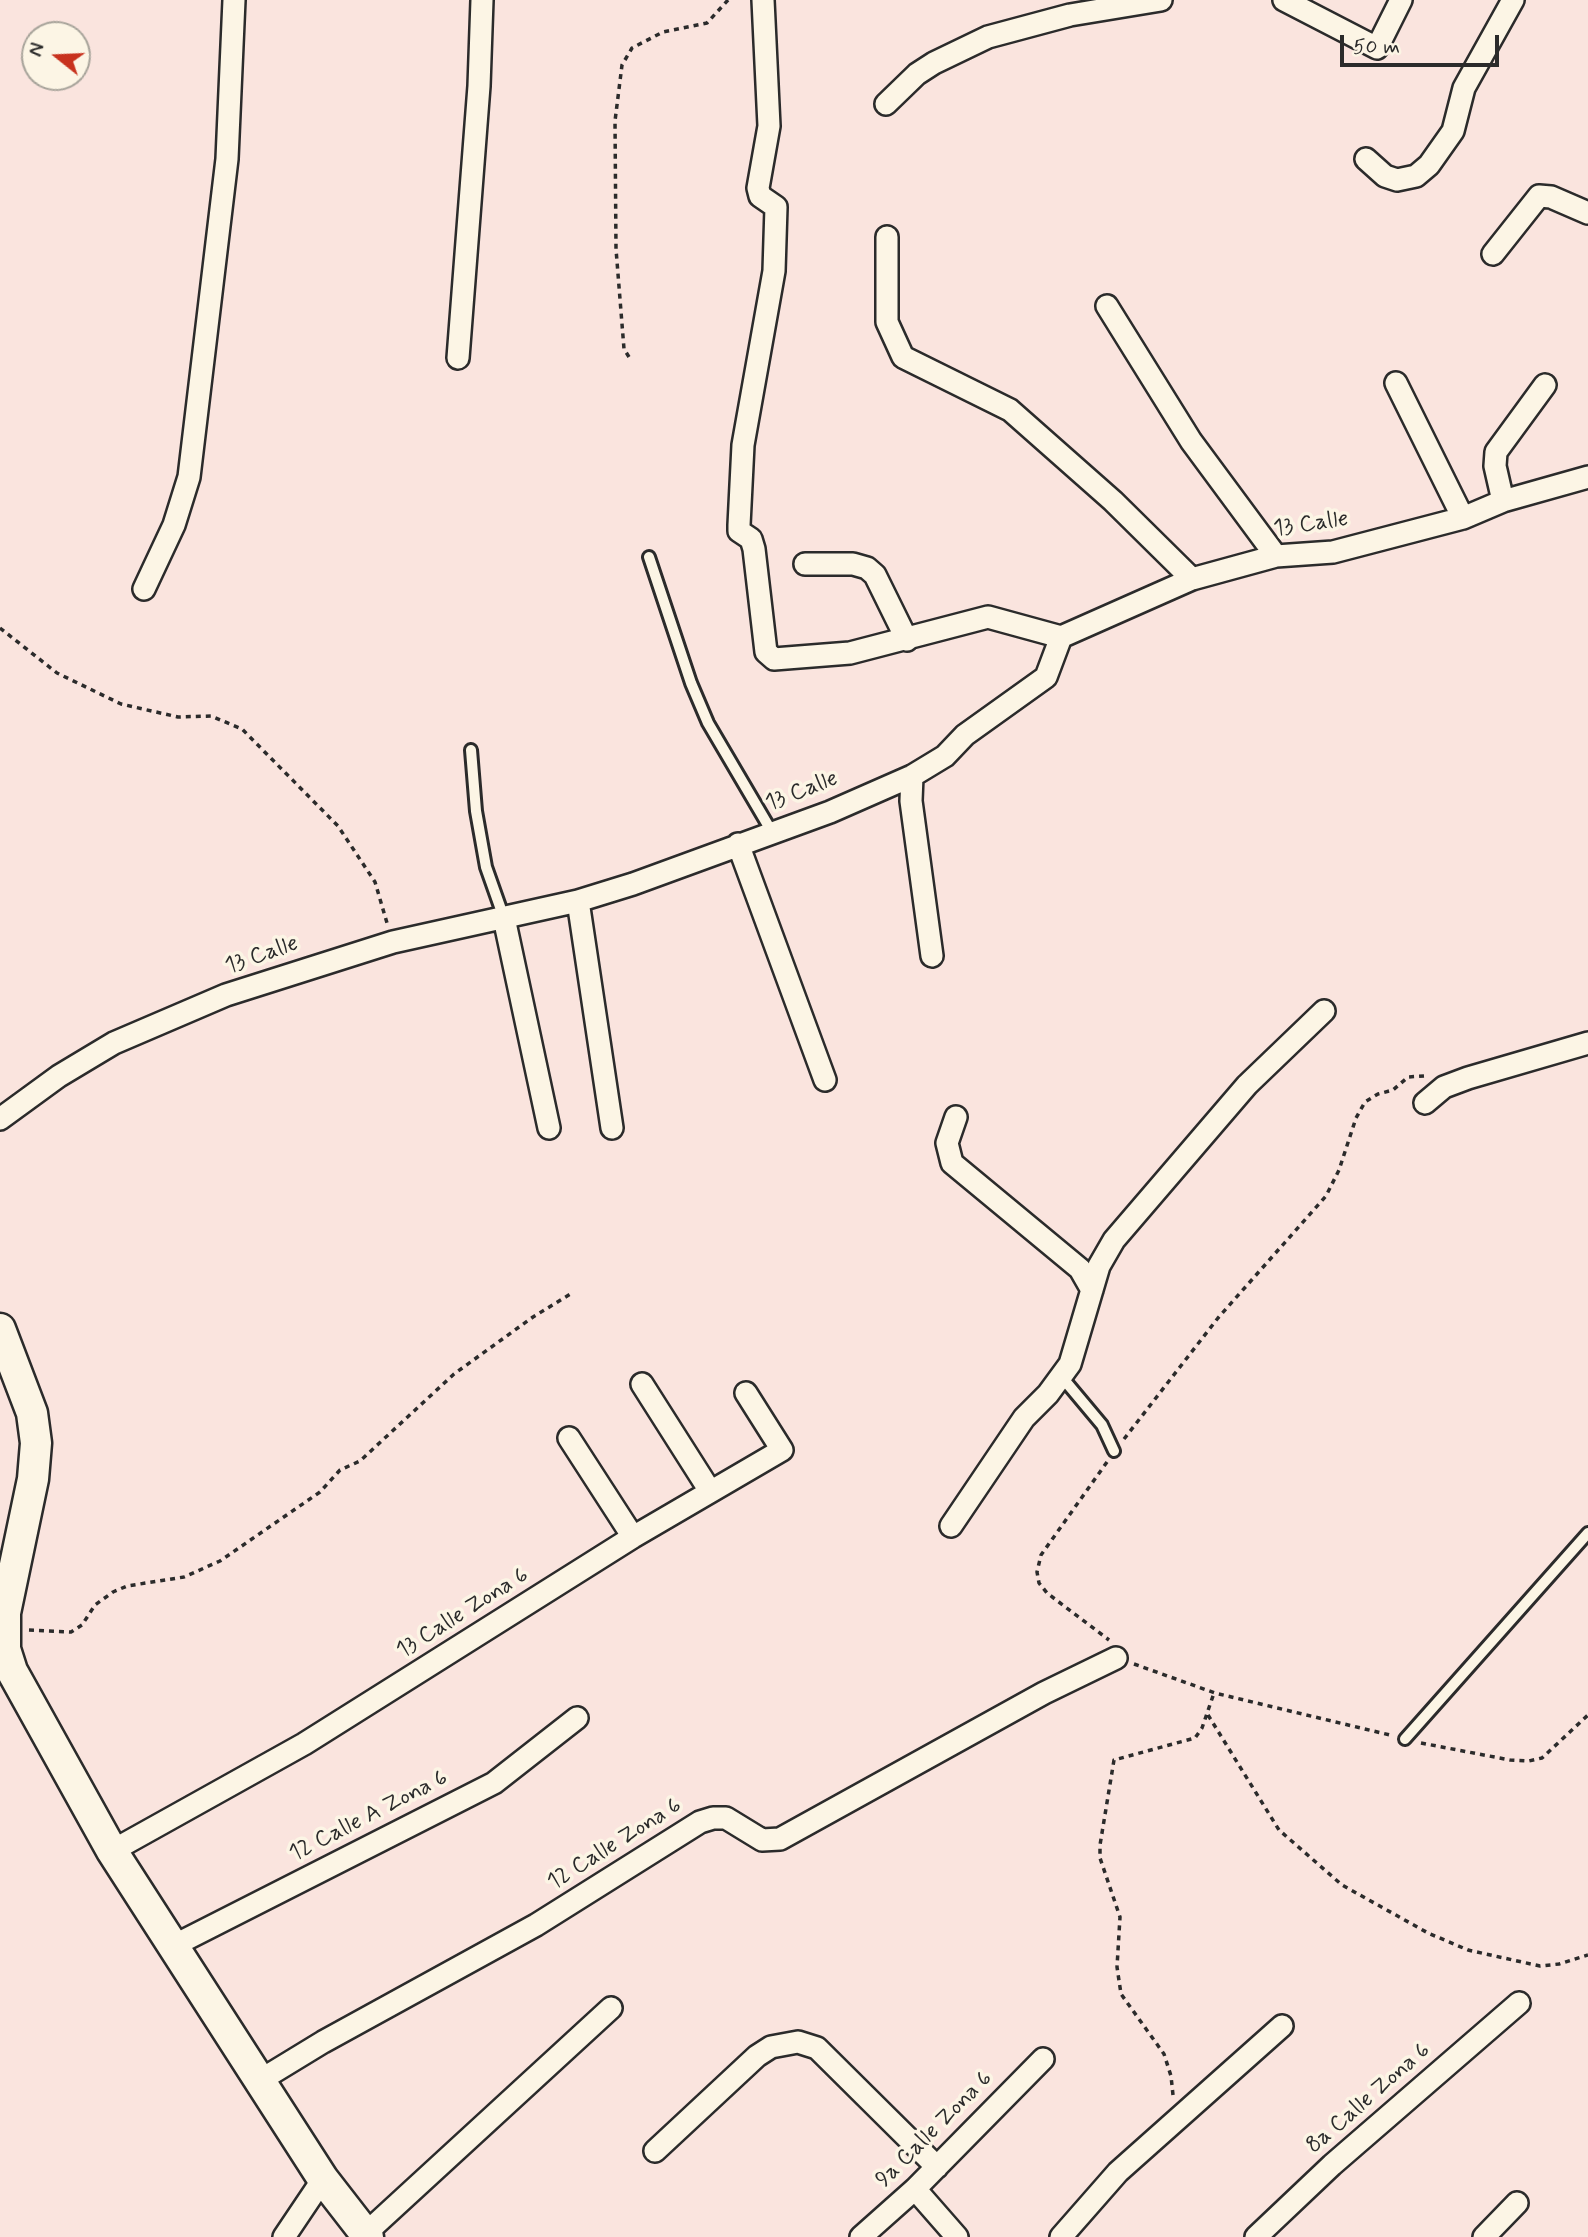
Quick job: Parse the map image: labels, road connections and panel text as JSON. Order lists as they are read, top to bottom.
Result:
{
  "streets": {
    "street": [
      "13 Calle",
      "13 Calle Zona 6",
      "12 Calle A Zona 6",
      "12 Calle Zona 6",
      "8a Calle Zona 6",
      "9a Calle Zona 6"
    ]
  },
  "scale_bar": "50 m",
  "north": "left"
}
